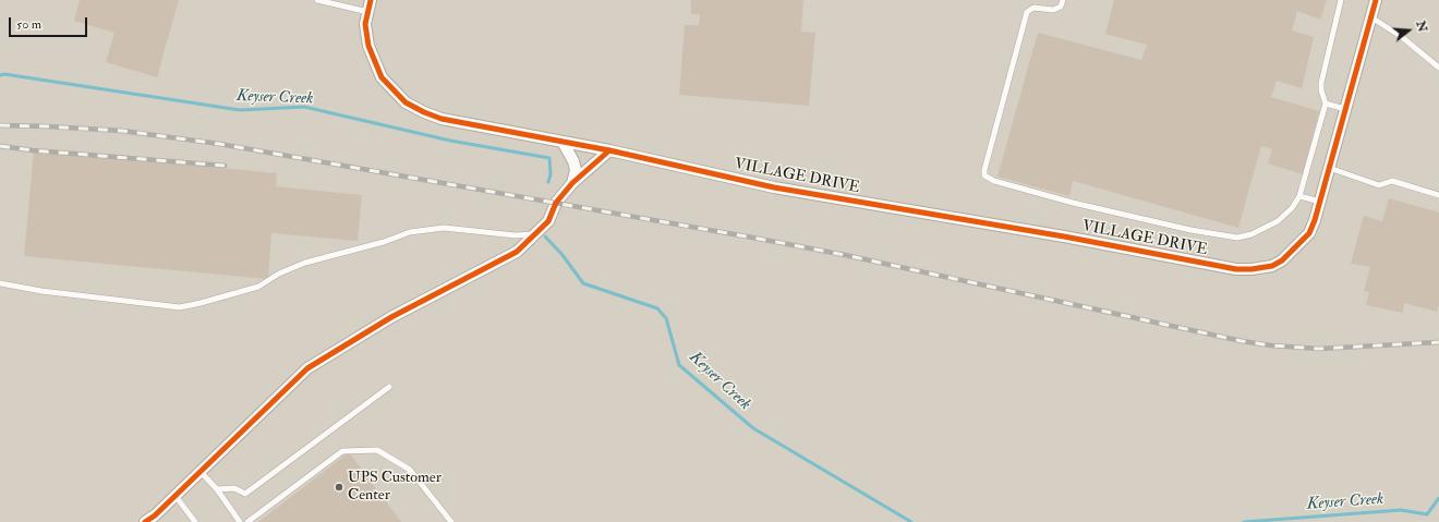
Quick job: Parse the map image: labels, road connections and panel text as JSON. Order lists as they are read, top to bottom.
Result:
{
  "streets": {
    "street": ["VILLAGE DRIVE"]
  },
  "water": ["Keyser Creek"],
  "places": ["UPS Customer Center"],
  "scale_bar": "50 m",
  "north": "right"
}
